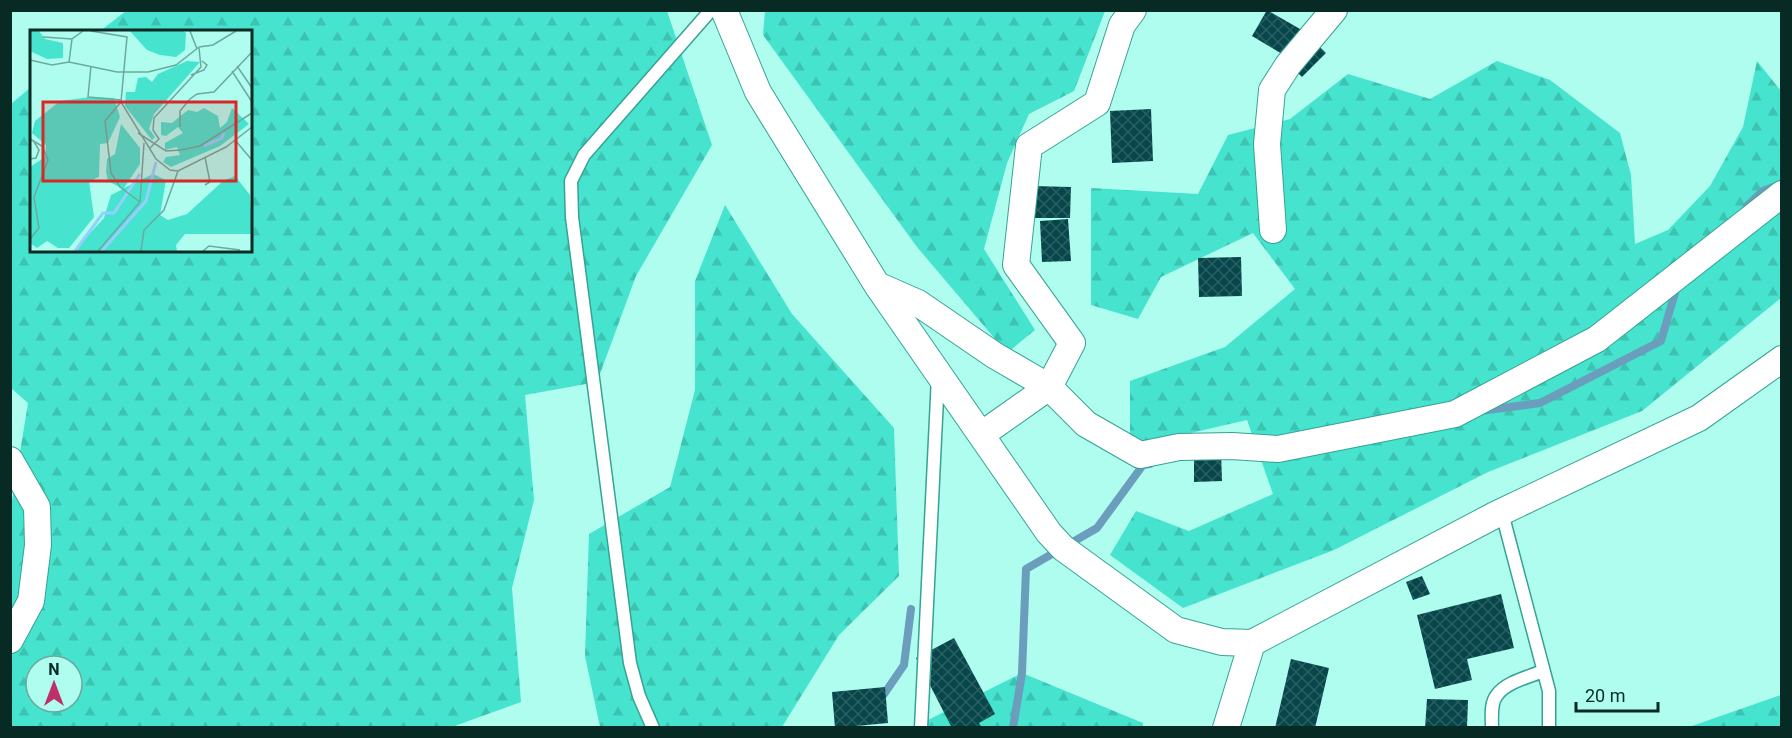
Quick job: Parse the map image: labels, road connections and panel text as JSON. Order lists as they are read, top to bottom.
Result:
{
  "scale_bar": "20 m",
  "north": "top"
}
